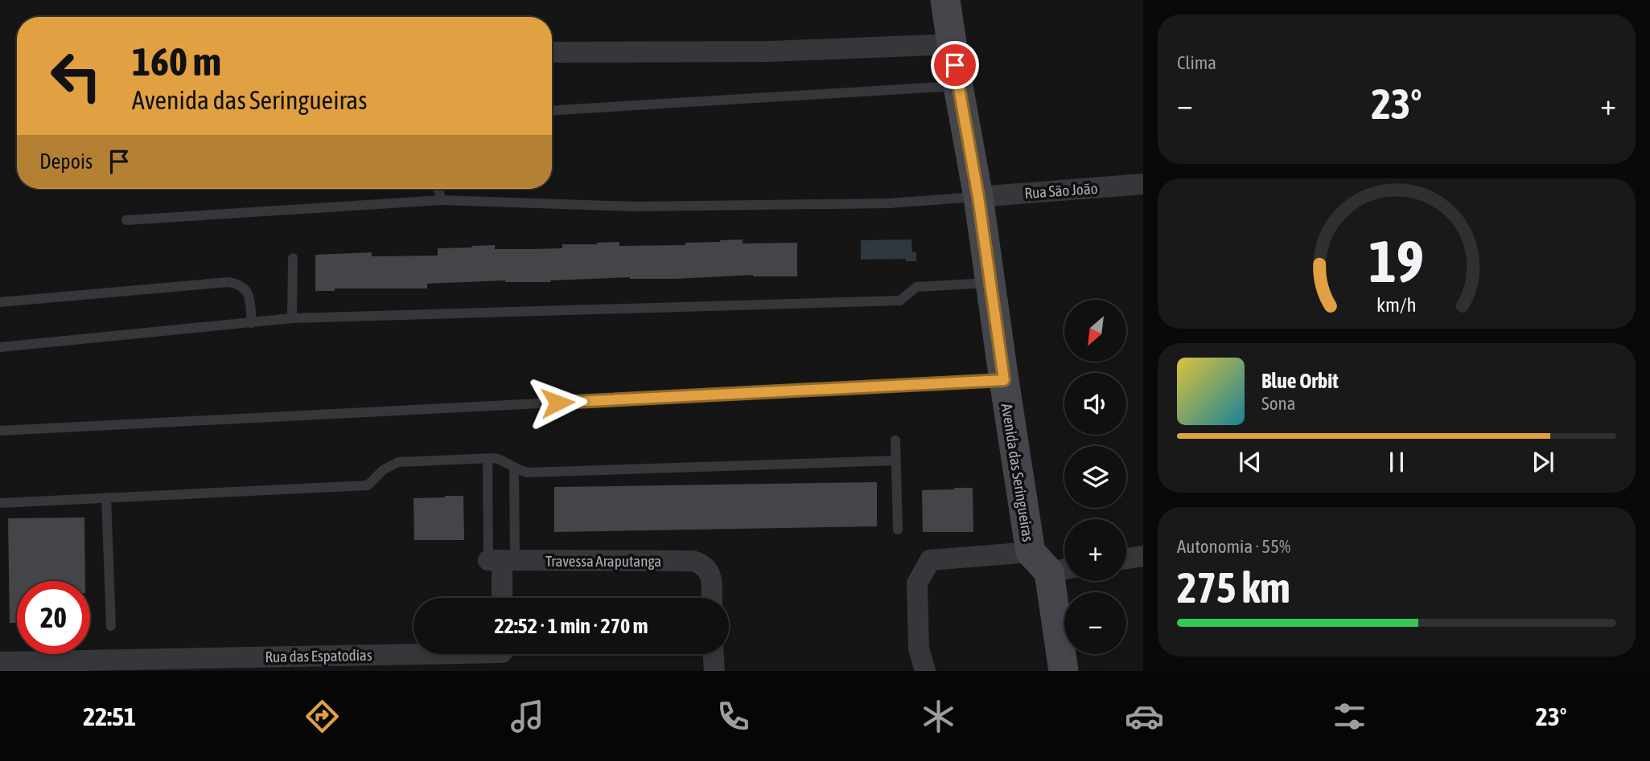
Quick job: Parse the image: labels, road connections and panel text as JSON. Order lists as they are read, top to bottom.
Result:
{
  "streets": {
    "street": [
      "Rua São João",
      "Avenida das Seringueiras",
      "Travessa Araputanga",
      "Rua das Espatodias"
    ]
  },
  "crossings": [
    ["Rua São João", "Avenida das Seringueiras"]
  ],
  "north": "bottom left",
  "page": {
    "tile": [
      "Clima",
      ["Autonomia · 55%", "275 km"]
    ],
    "turn": ["160 m", "Avenida das Seringueiras"],
    "heat": ["−", "23°", "+"],
    "then": "Depois",
    "map_buttons": ["+", "−"],
    "song": ["Blue Orbit", "Sona"],
    "limit": "20",
    "trip": "22:52 · 1 min · 270 m",
    "tabs": ["22:51", "23°"],
    "gauge": ["19", "km/h"]
  }
}
